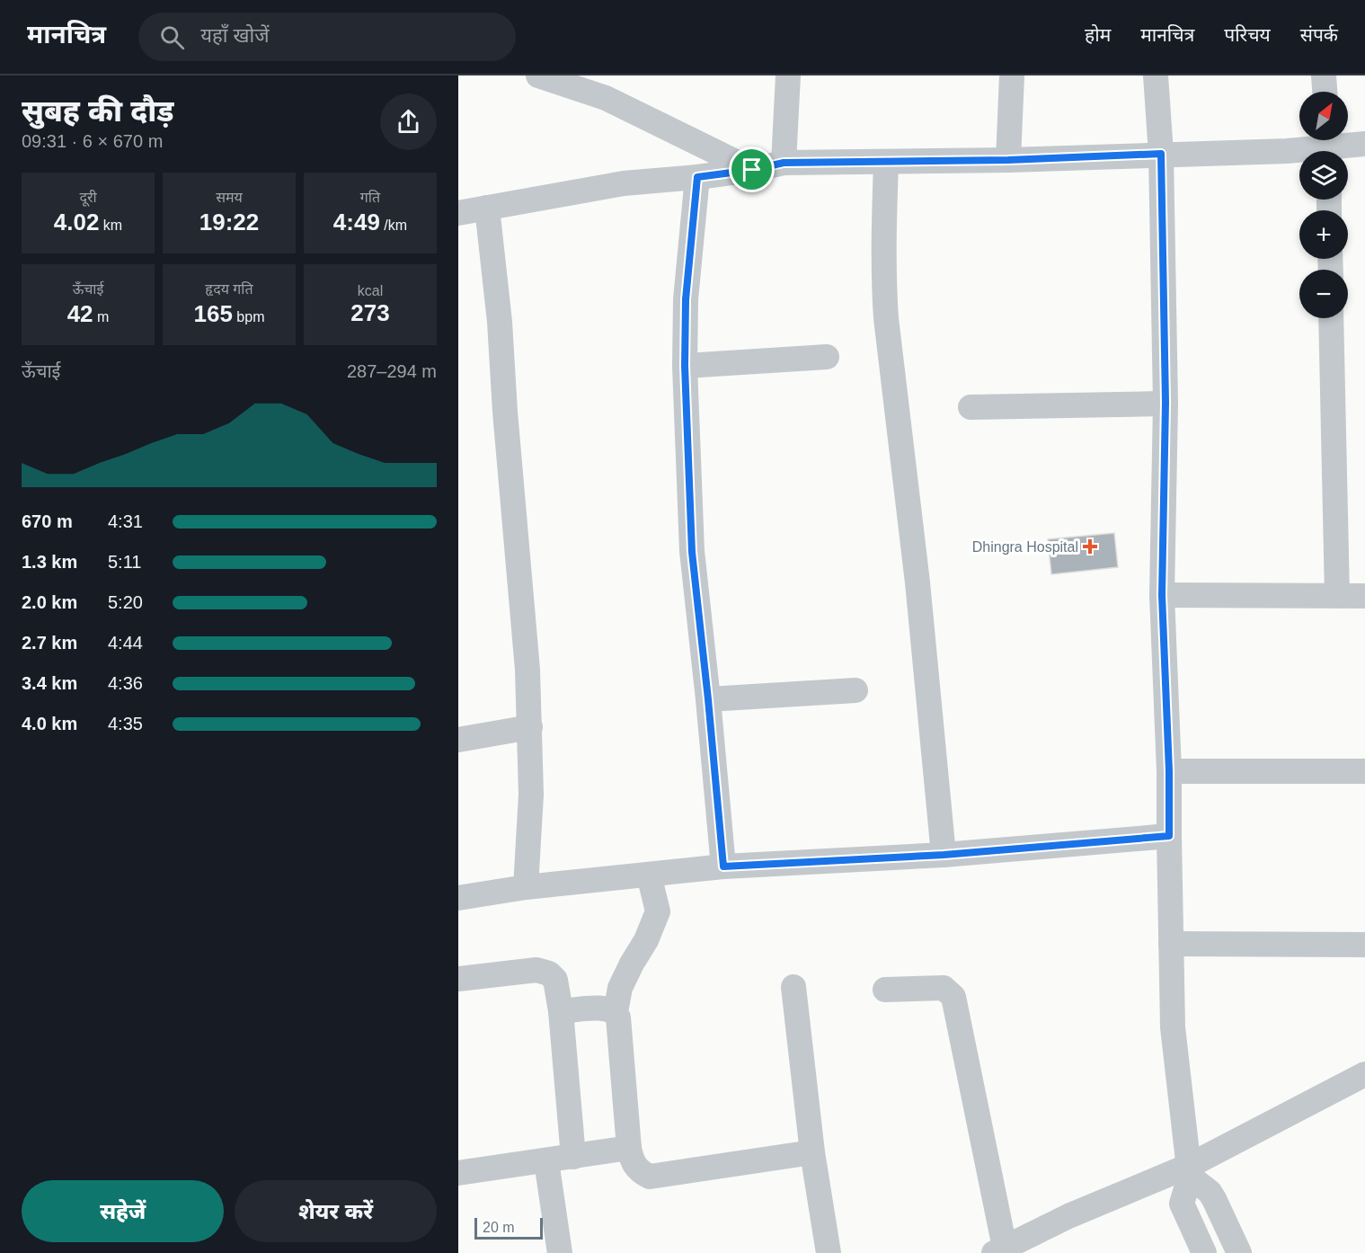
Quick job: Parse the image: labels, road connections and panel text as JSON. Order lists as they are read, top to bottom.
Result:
{
  "places": {
    "health": ["Dhingra Hospital"]
  },
  "scale_bar": "20 m",
  "north": "top right",
  "page": {
    "header": "मानचित्र",
    "search": "यहाँ खोजें",
    "nav": [
      "होम",
      "मानचित्र",
      "परिचय",
      "संपर्क"
    ],
    "heading": ["सुबह की दौड़", "09:31 · 6 × 670 m"],
    "map_buttons": ["+", "−"],
    "stats": [
      ["दूरी", "4.02 km"],
      ["समय", "19:22"],
      ["गति", "4:49 /km"],
      ["ऊँचाई", "42 m"],
      ["हृदय गति", "165 bpm"],
      ["kcal", "273"]
    ],
    "chart": ["ऊँचाई", "287–294 m"],
    "list": [
      {
        "name": "670 m",
        "note": "4:31"
      },
      {
        "name": "1.3 km",
        "note": "5:11"
      },
      {
        "name": "2.0 km",
        "note": "5:20"
      },
      {
        "name": "2.7 km",
        "note": "4:44"
      },
      {
        "name": "3.4 km",
        "note": "4:36"
      },
      {
        "name": "4.0 km",
        "note": "4:35"
      }
    ],
    "buttons": ["सहेजें", "शेयर करें"],
    "scale": "20 m"
  }
}
